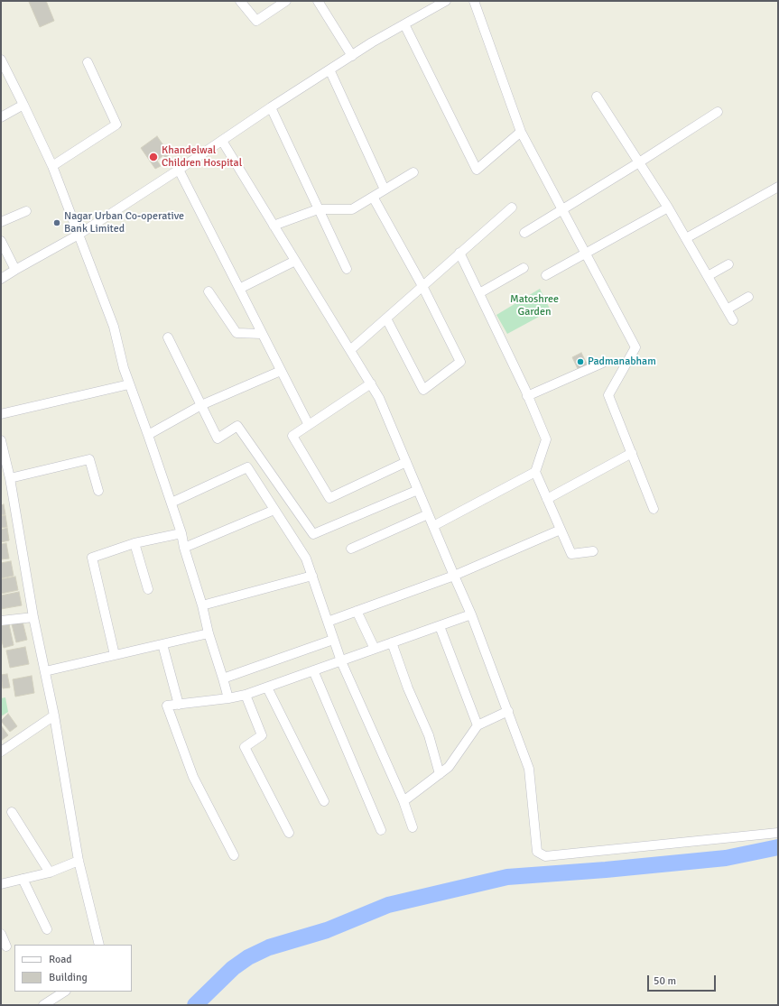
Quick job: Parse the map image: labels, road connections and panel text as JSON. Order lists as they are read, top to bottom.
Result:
{
  "parks": ["Matoshree Garden"],
  "places": ["Khandelwal Children Hospital", "Nagar Urban Co-operative Bank Limited", "Padmanabham"],
  "legend": ["Road", "Building"],
  "scale_bar": "50 m"
}
